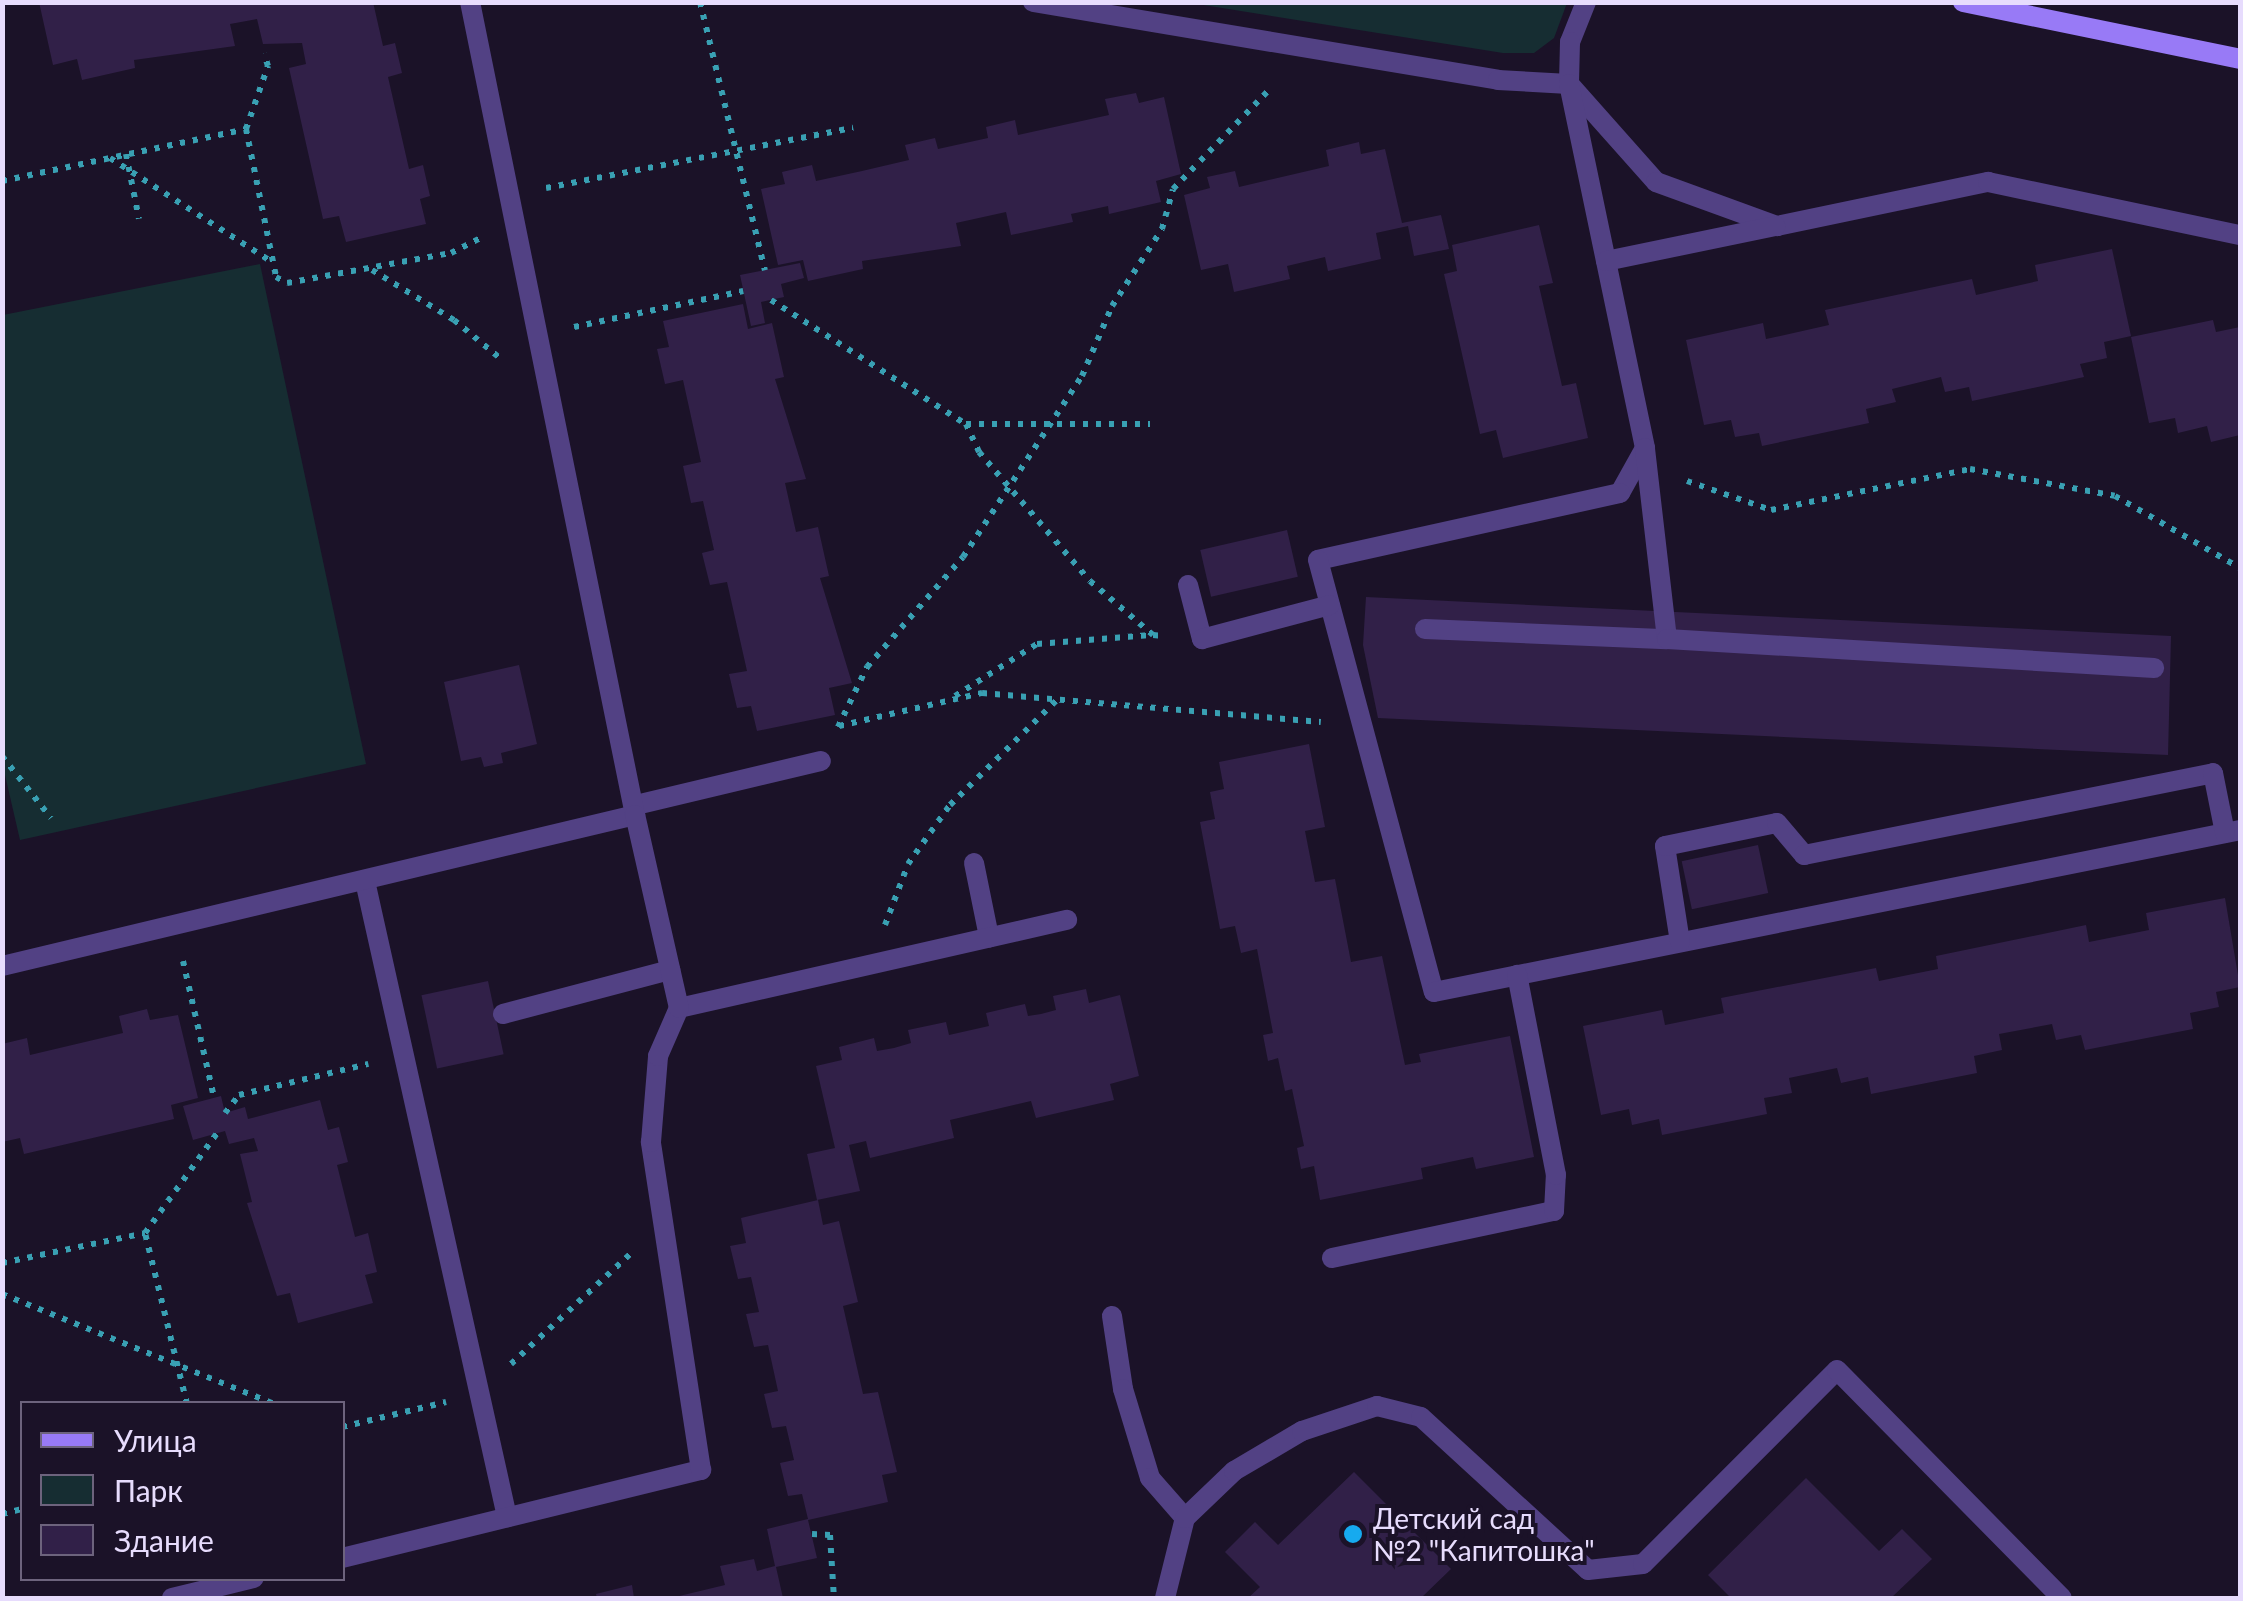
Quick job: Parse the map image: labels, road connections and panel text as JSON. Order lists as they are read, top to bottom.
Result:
{
  "places": ["Детский сад №2 \"Капитошка\""],
  "legend": ["Улица", "Парк", "Здание"]
}
